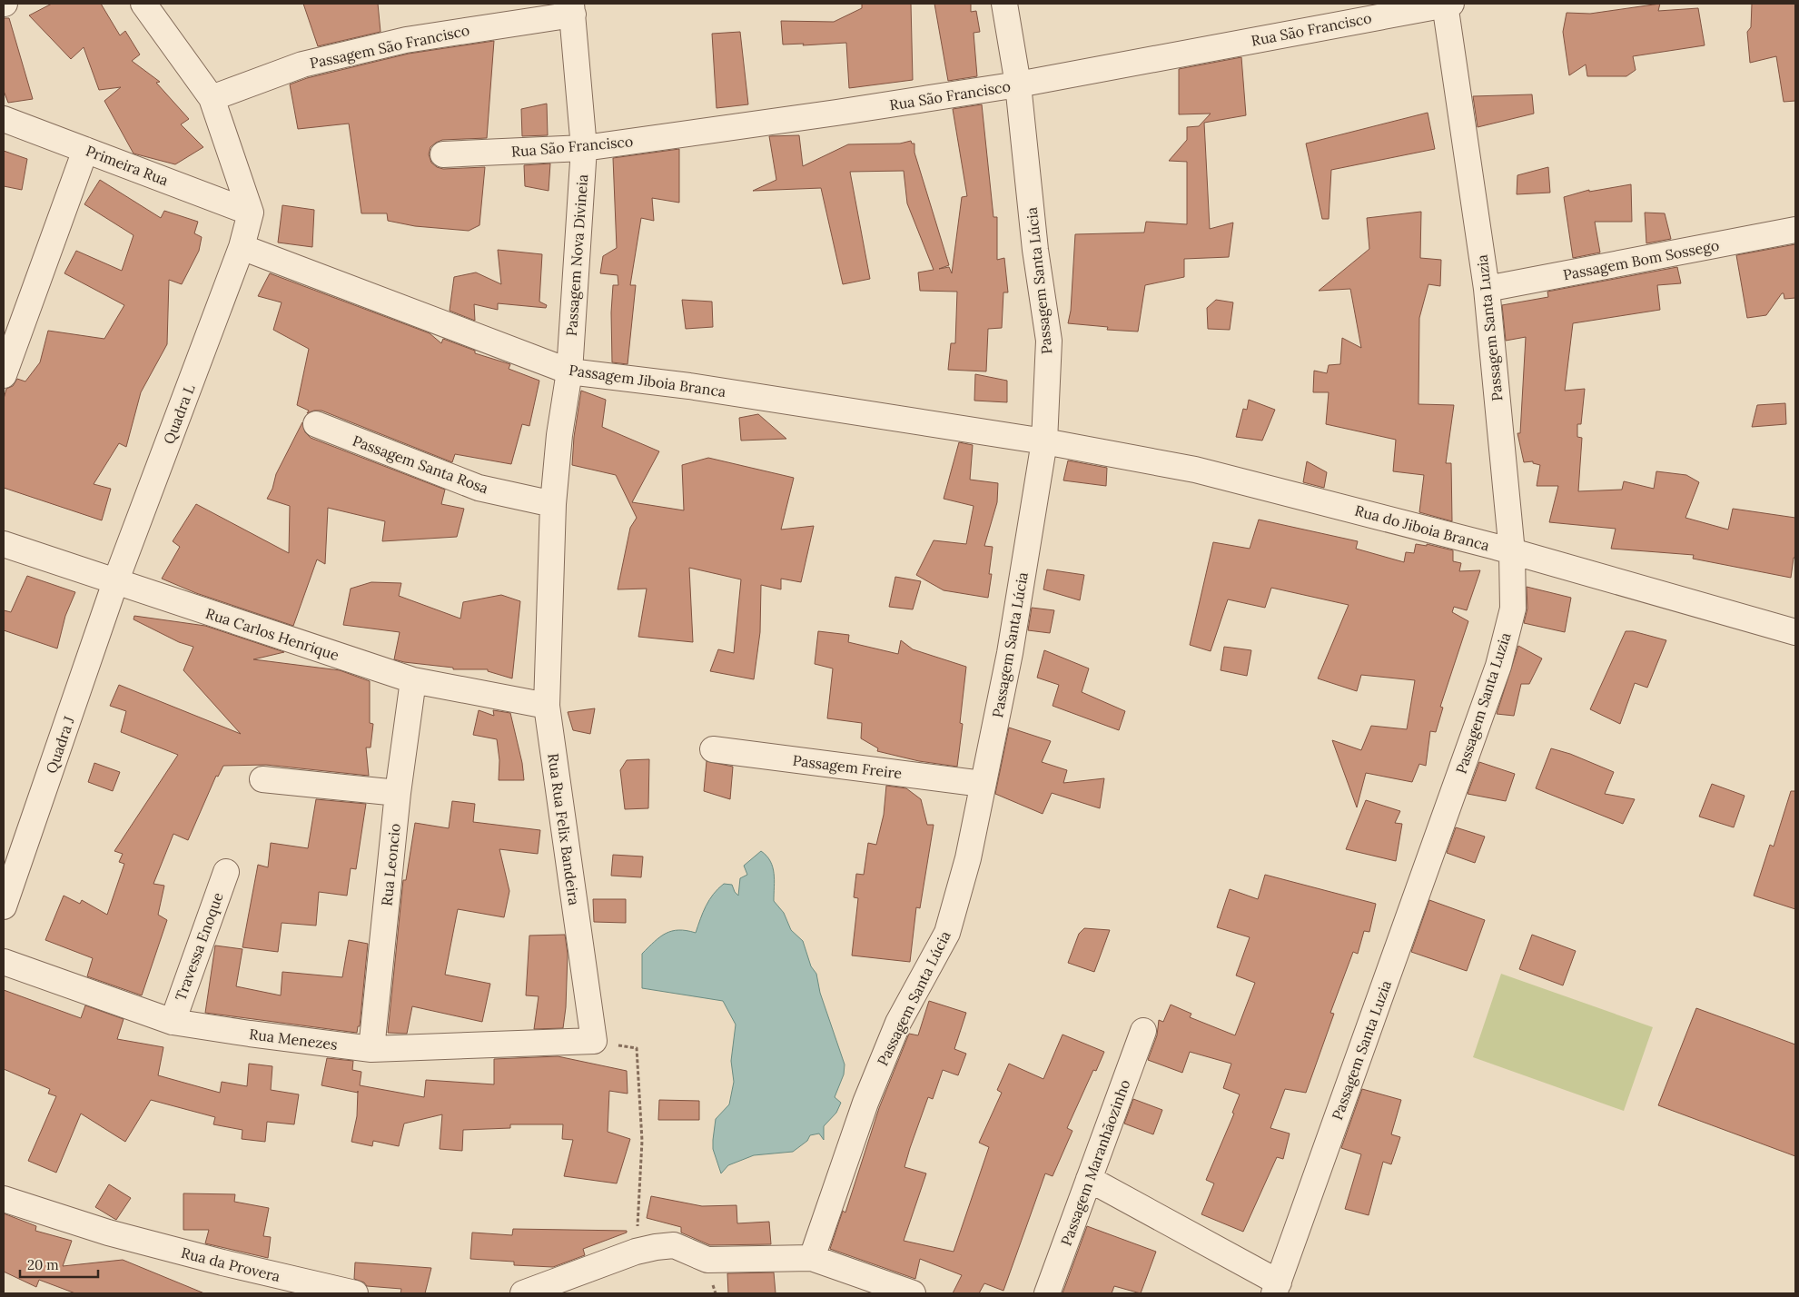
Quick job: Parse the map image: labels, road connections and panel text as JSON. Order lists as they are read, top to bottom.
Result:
{
  "streets": {
    "street": [
      "Rua São Francisco",
      "Passagem São Francisco",
      "Primeira Rua",
      "Passagem Nova Divineia",
      "Passagem Bom Sossego",
      "Passagem Santa Lúcia",
      "Passagem Santa Luzia",
      "Passagem Jiboia Branca",
      "Quadra L",
      "Passagem Santa Rosa",
      "Rua do Jiboia Branca",
      "Rua Carlos Henrique",
      "Quadra J",
      "Passagem Freire",
      "Rua Rua Felix Bandeira",
      "Rua Leoncio",
      "Travessa Enoque",
      "Rua Menezes",
      "Passagem Maranhãozinho",
      "Rua da Provera"
    ]
  },
  "crossings": [
    ["Rua São Francisco", "Passagem Nova Divineia"],
    ["Rua São Francisco", "Passagem Santa Lúcia"],
    ["Rua São Francisco", "Passagem Santa Luzia"],
    ["Passagem São Francisco", "Passagem Nova Divineia"],
    ["Primeira Rua", "Quadra L"],
    ["Passagem Nova Divineia", "Passagem Jiboia Branca"],
    ["Passagem Nova Divineia", "Rua Rua Felix Bandeira"],
    ["Passagem Bom Sossego", "Passagem Santa Luzia"],
    ["Passagem Santa Lúcia", "Passagem Jiboia Branca"],
    ["Passagem Santa Lúcia", "Rua do Jiboia Branca"],
    ["Passagem Santa Lúcia", "Passagem Freire"],
    ["Passagem Santa Luzia", "Rua do Jiboia Branca"],
    ["Passagem Jiboia Branca", "Quadra L"],
    ["Passagem Jiboia Branca", "Rua do Jiboia Branca"],
    ["Passagem Jiboia Branca", "Rua Rua Felix Bandeira"],
    ["Quadra L", "Rua Carlos Henrique"],
    ["Quadra L", "Quadra J"],
    ["Passagem Santa Rosa", "Rua Rua Felix Bandeira"],
    ["Rua Carlos Henrique", "Quadra J"],
    ["Rua Carlos Henrique", "Rua Rua Felix Bandeira"],
    ["Rua Carlos Henrique", "Rua Leoncio"],
    ["Rua Rua Felix Bandeira", "Rua Menezes"],
    ["Rua Leoncio", "Rua Menezes"],
    ["Travessa Enoque", "Rua Menezes"]
  ],
  "scale_bar": "20 m"
}
